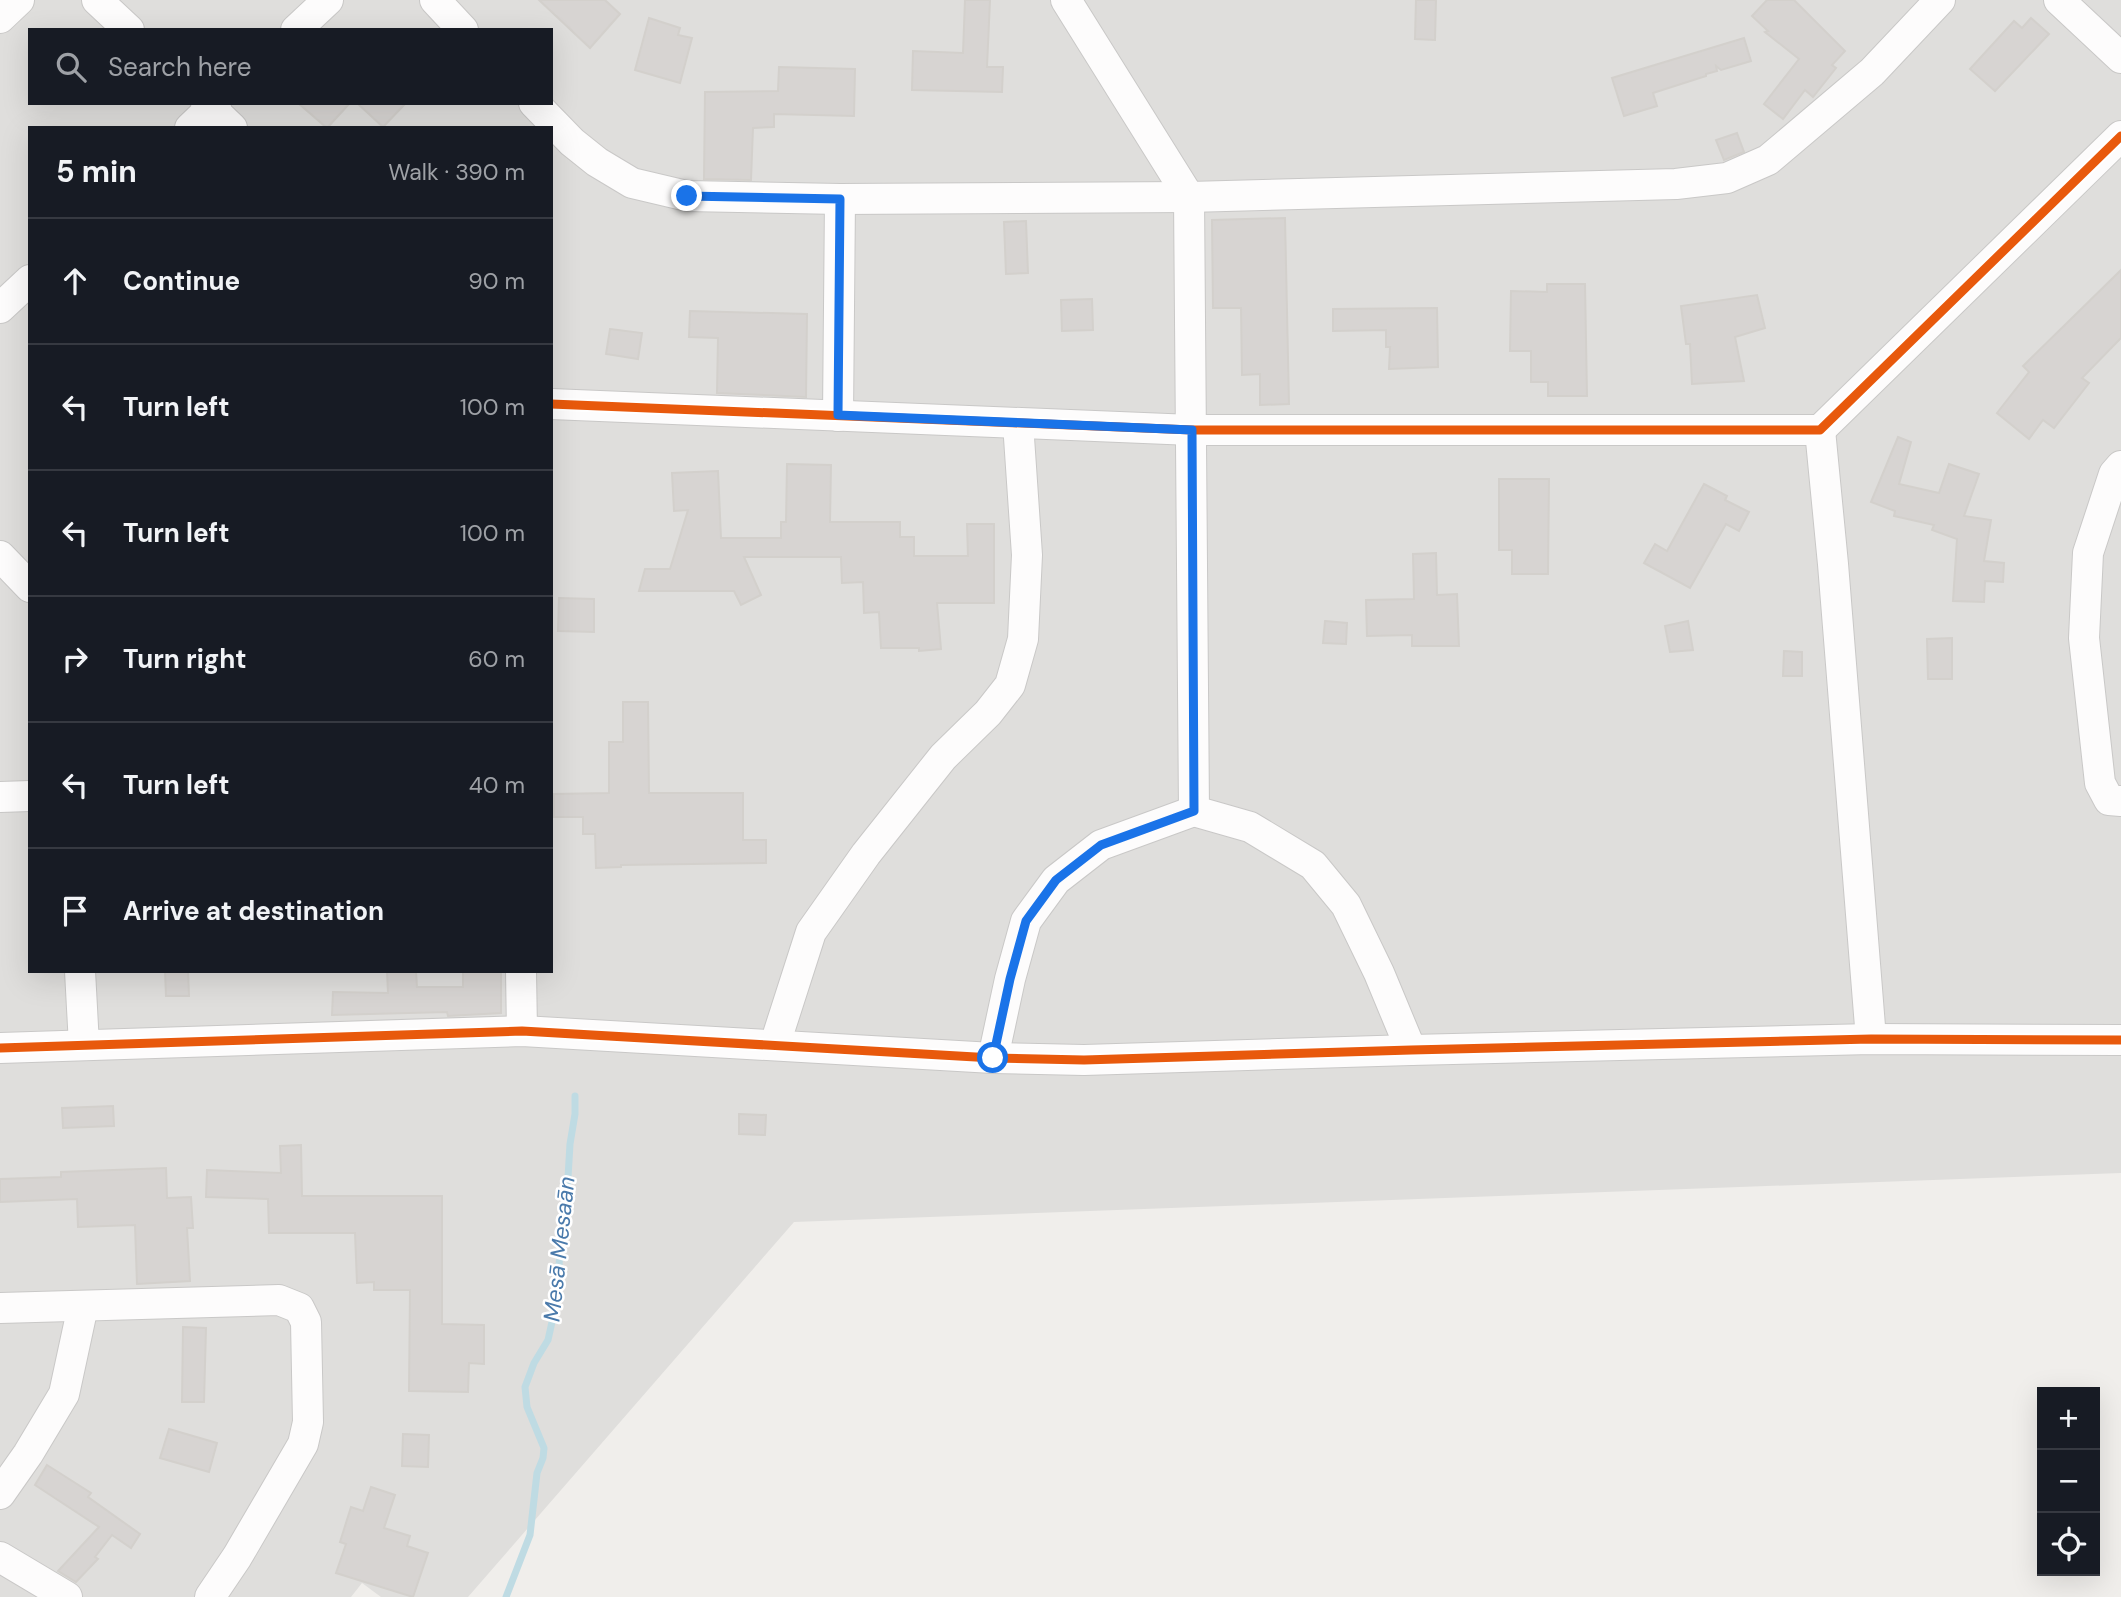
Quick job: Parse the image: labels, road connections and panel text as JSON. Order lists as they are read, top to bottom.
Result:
{
  "water": ["Mesā Mesaān"],
  "page": {
    "search": "Search here",
    "heading": ["5 min", "Walk · 390 m"],
    "list": [
      ["Continue", "90 m"],
      ["Turn left", "100 m"],
      ["Turn left", "100 m"],
      ["Turn right", "60 m"],
      ["Turn left", "40 m"],
      "Arrive at destination"
    ],
    "map_buttons": ["+", "−"]
  }
}
